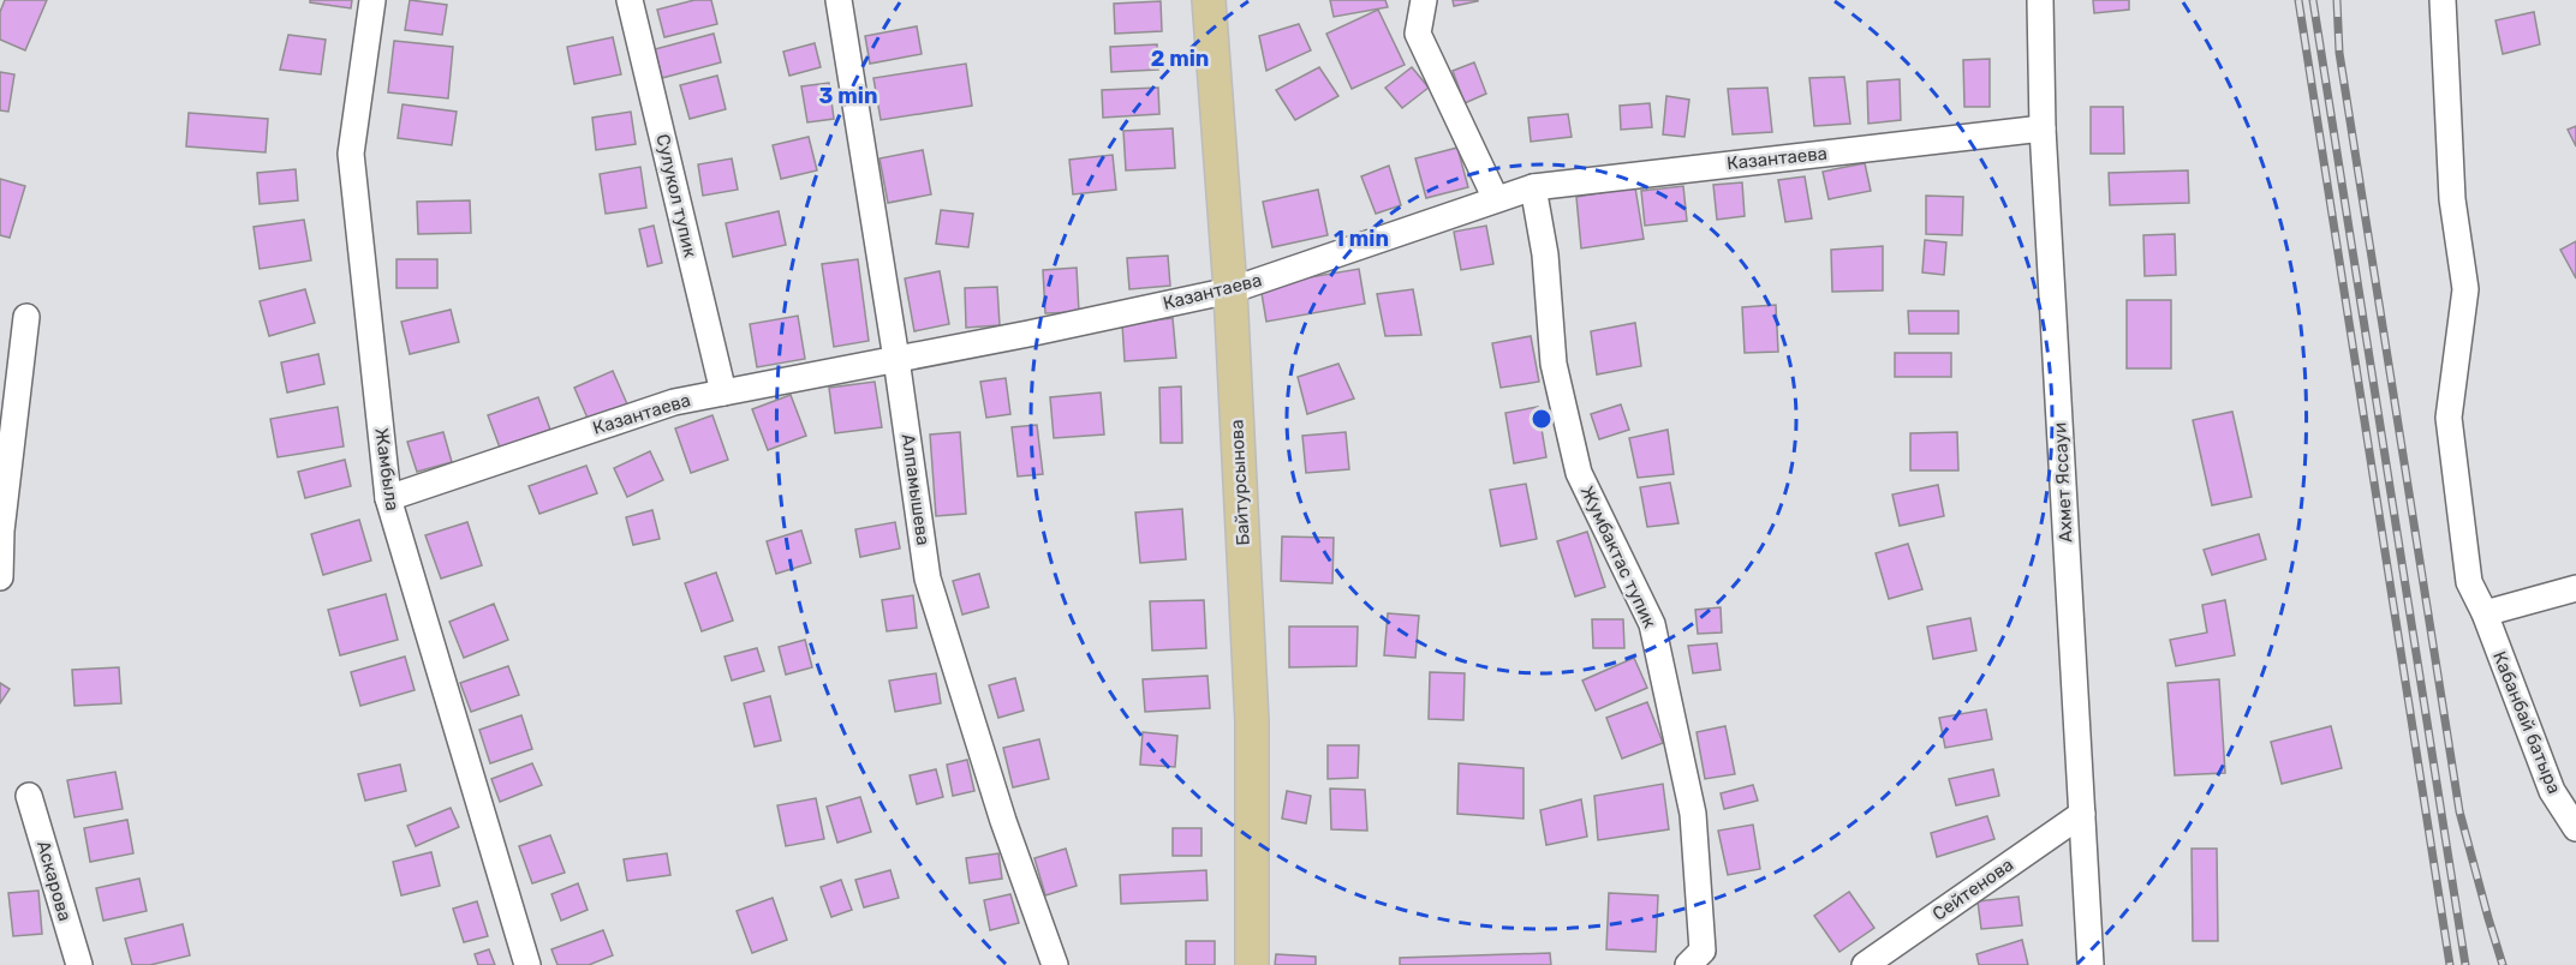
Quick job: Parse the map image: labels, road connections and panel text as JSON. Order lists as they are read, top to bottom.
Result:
{
  "streets": {
    "main road": ["Байтурсынова"],
    "street": [
      "Казантаева",
      "Сулукол тупик",
      "Жамбыла",
      "Ахмет Яссауи",
      "Алпамышева",
      "Жумбактас тупик",
      "Кабанбай батыра",
      "Аскарова",
      "Сейтенова"
    ]
  },
  "crossings": [
    ["Казантаева", "Сулукол тупик"],
    ["Казантаева", "Жамбыла"],
    ["Казантаева", "Байтурсынова"],
    ["Казантаева", "Ахмет Яссауи"],
    ["Казантаева", "Алпамышева"],
    ["Казантаева", "Жумбактас тупик"],
    ["Ахмет Яссауи", "Сейтенова"]
  ],
  "rings": ["2 min", "3 min", "1 min"]
}
